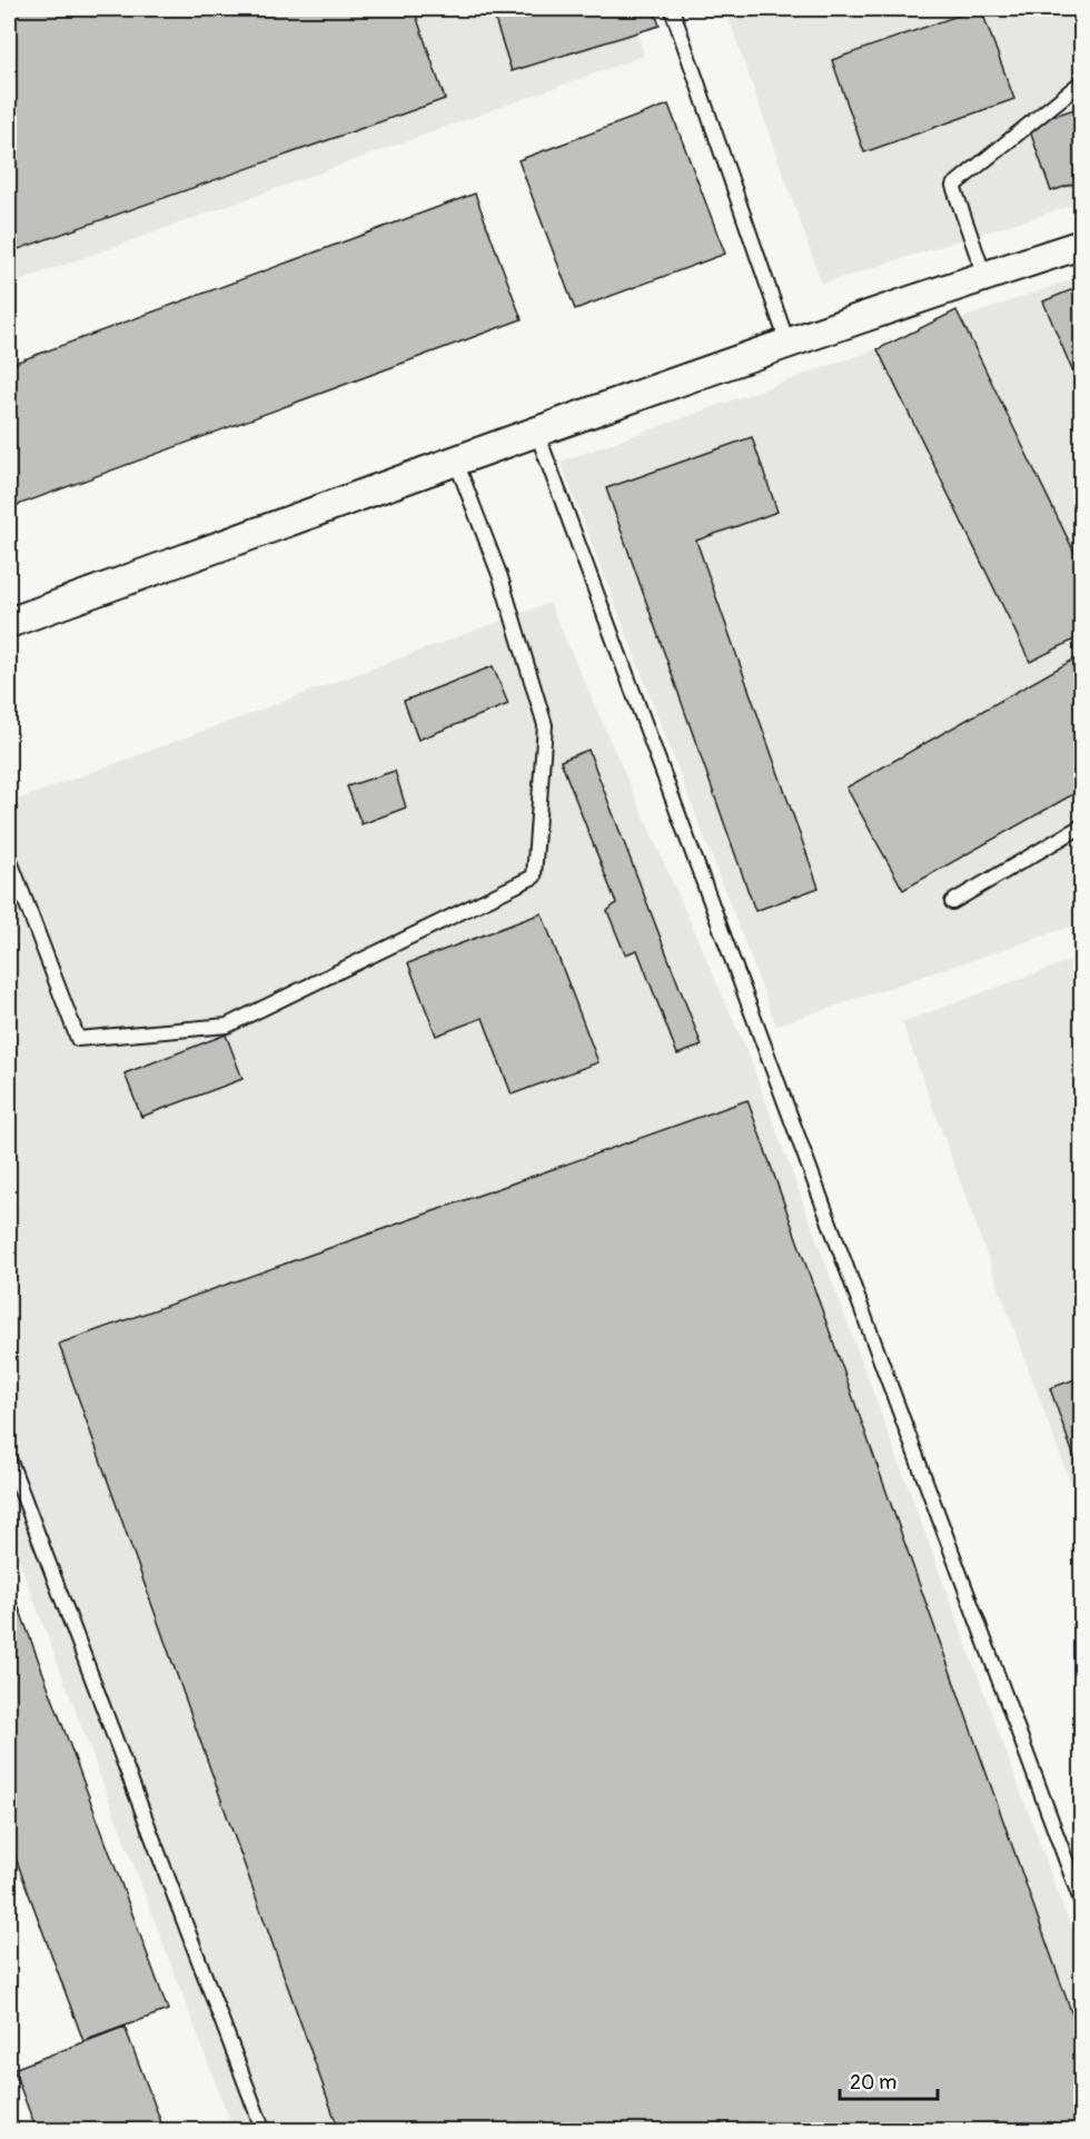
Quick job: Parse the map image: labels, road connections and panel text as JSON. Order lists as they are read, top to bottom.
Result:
{
  "scale_bar": "20 m"
}
